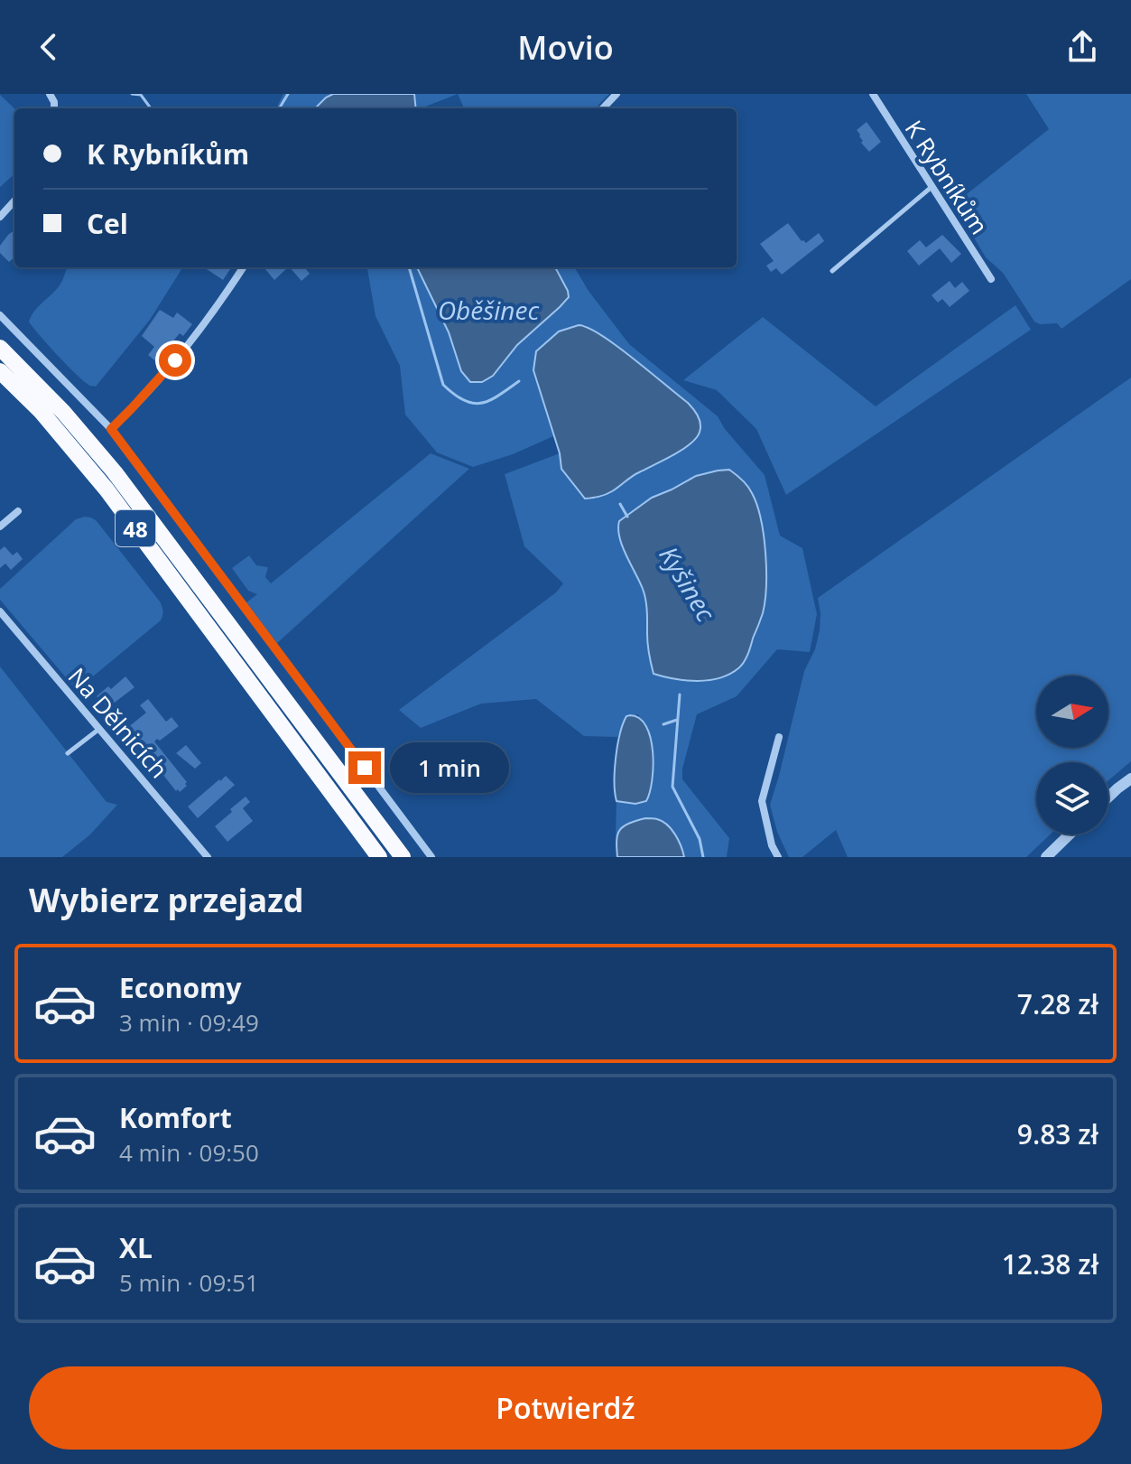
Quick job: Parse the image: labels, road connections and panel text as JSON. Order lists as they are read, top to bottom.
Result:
{
  "streets": {
    "highway": ["48"],
    "street": ["K Rybníkům", "Na Dělnicích"]
  },
  "water": ["Oběšinec", "Kyšinec"],
  "north": "right",
  "page": {
    "header": "Movio",
    "banner": ["K Rybníkům", "Cel"],
    "bubble": "1 min",
    "heading": "Wybierz przejazd",
    "list": [
      {
        "name": "Economy",
        "note": "3 min · 09:49",
        "value": "7.28 zł"
      },
      {
        "name": "Komfort",
        "note": "4 min · 09:50",
        "value": "9.83 zł"
      },
      {
        "name": "XL",
        "note": "5 min · 09:51",
        "value": "12.38 zł"
      }
    ],
    "buttons": "Potwierdź"
  }
}
